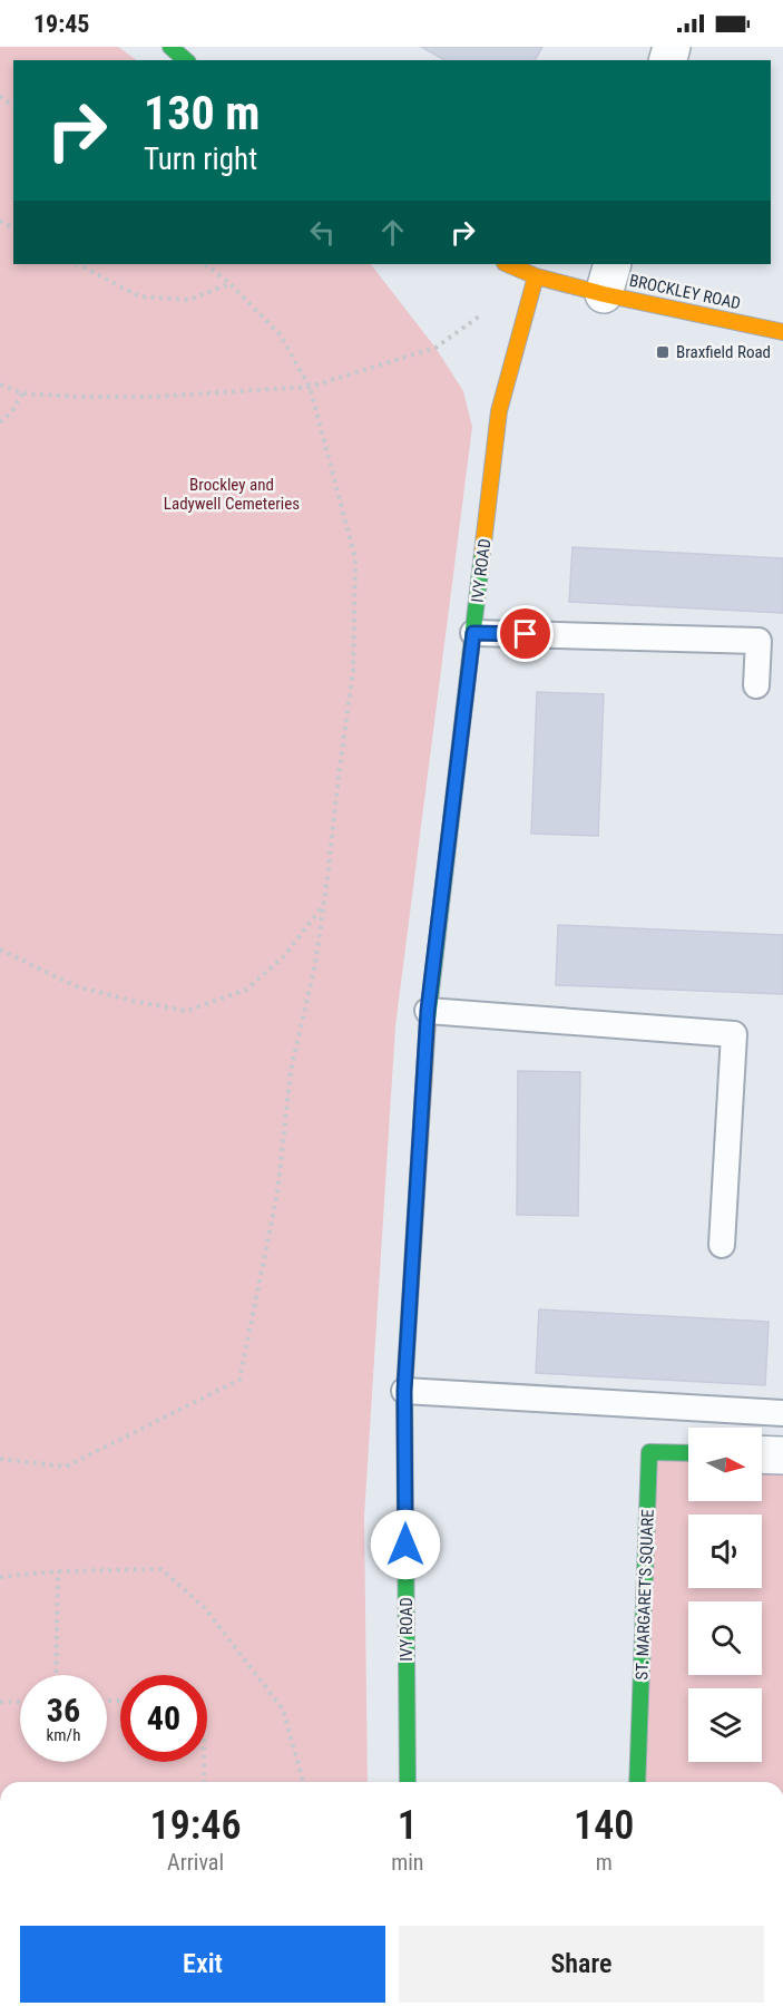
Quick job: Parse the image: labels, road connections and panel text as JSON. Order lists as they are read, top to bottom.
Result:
{
  "streets": {
    "street": ["BROCKLEY ROAD", "IVY ROAD", "ST. MARGARET'S SQUARE"]
  },
  "crossings": [
    ["BROCKLEY ROAD", "IVY ROAD"]
  ],
  "parks": ["Brockley and Ladywell Cemeteries"],
  "places": {
    "transit": ["Braxfield Road"]
  },
  "north": "right",
  "page": {
    "status": "19:45",
    "turn": ["130 m", "Turn right"],
    "speed": "36 km/h",
    "limit": "40",
    "eta": [
      "19:46",
      "Arrival",
      "1",
      "min",
      "140",
      "m"
    ],
    "buttons": ["Exit", "Share"]
  }
}
